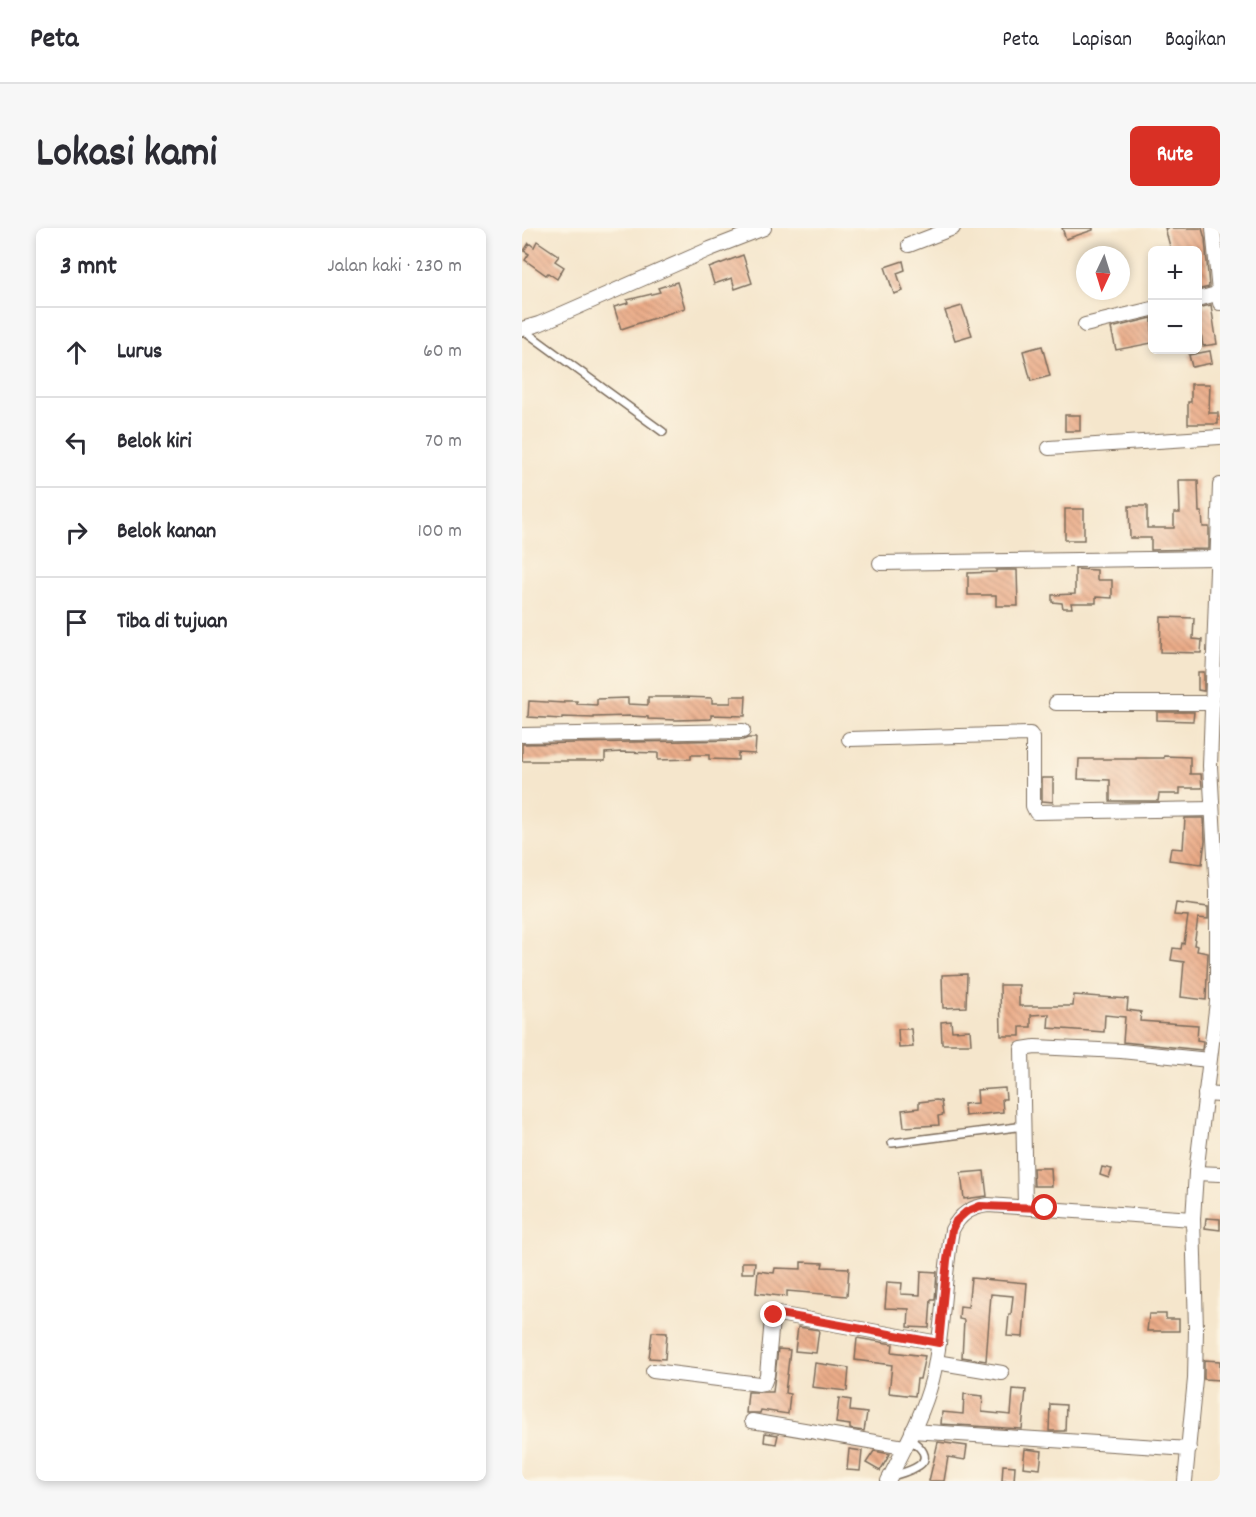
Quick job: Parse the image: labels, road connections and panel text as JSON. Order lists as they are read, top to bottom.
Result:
{
  "north": "bottom",
  "page": {
    "header": "Peta",
    "nav": ["Peta", "Lapisan", "Bagikan"],
    "title": "Lokasi kami",
    "buttons": "Rute",
    "heading": ["3 mnt", "Jalan kaki · 230 m"],
    "map_buttons": ["+", "−"],
    "list": [
      ["Lurus", "60 m"],
      ["Belok kiri", "70 m"],
      ["Belok kanan", "100 m"],
      "Tiba di tujuan"
    ]
  }
}
